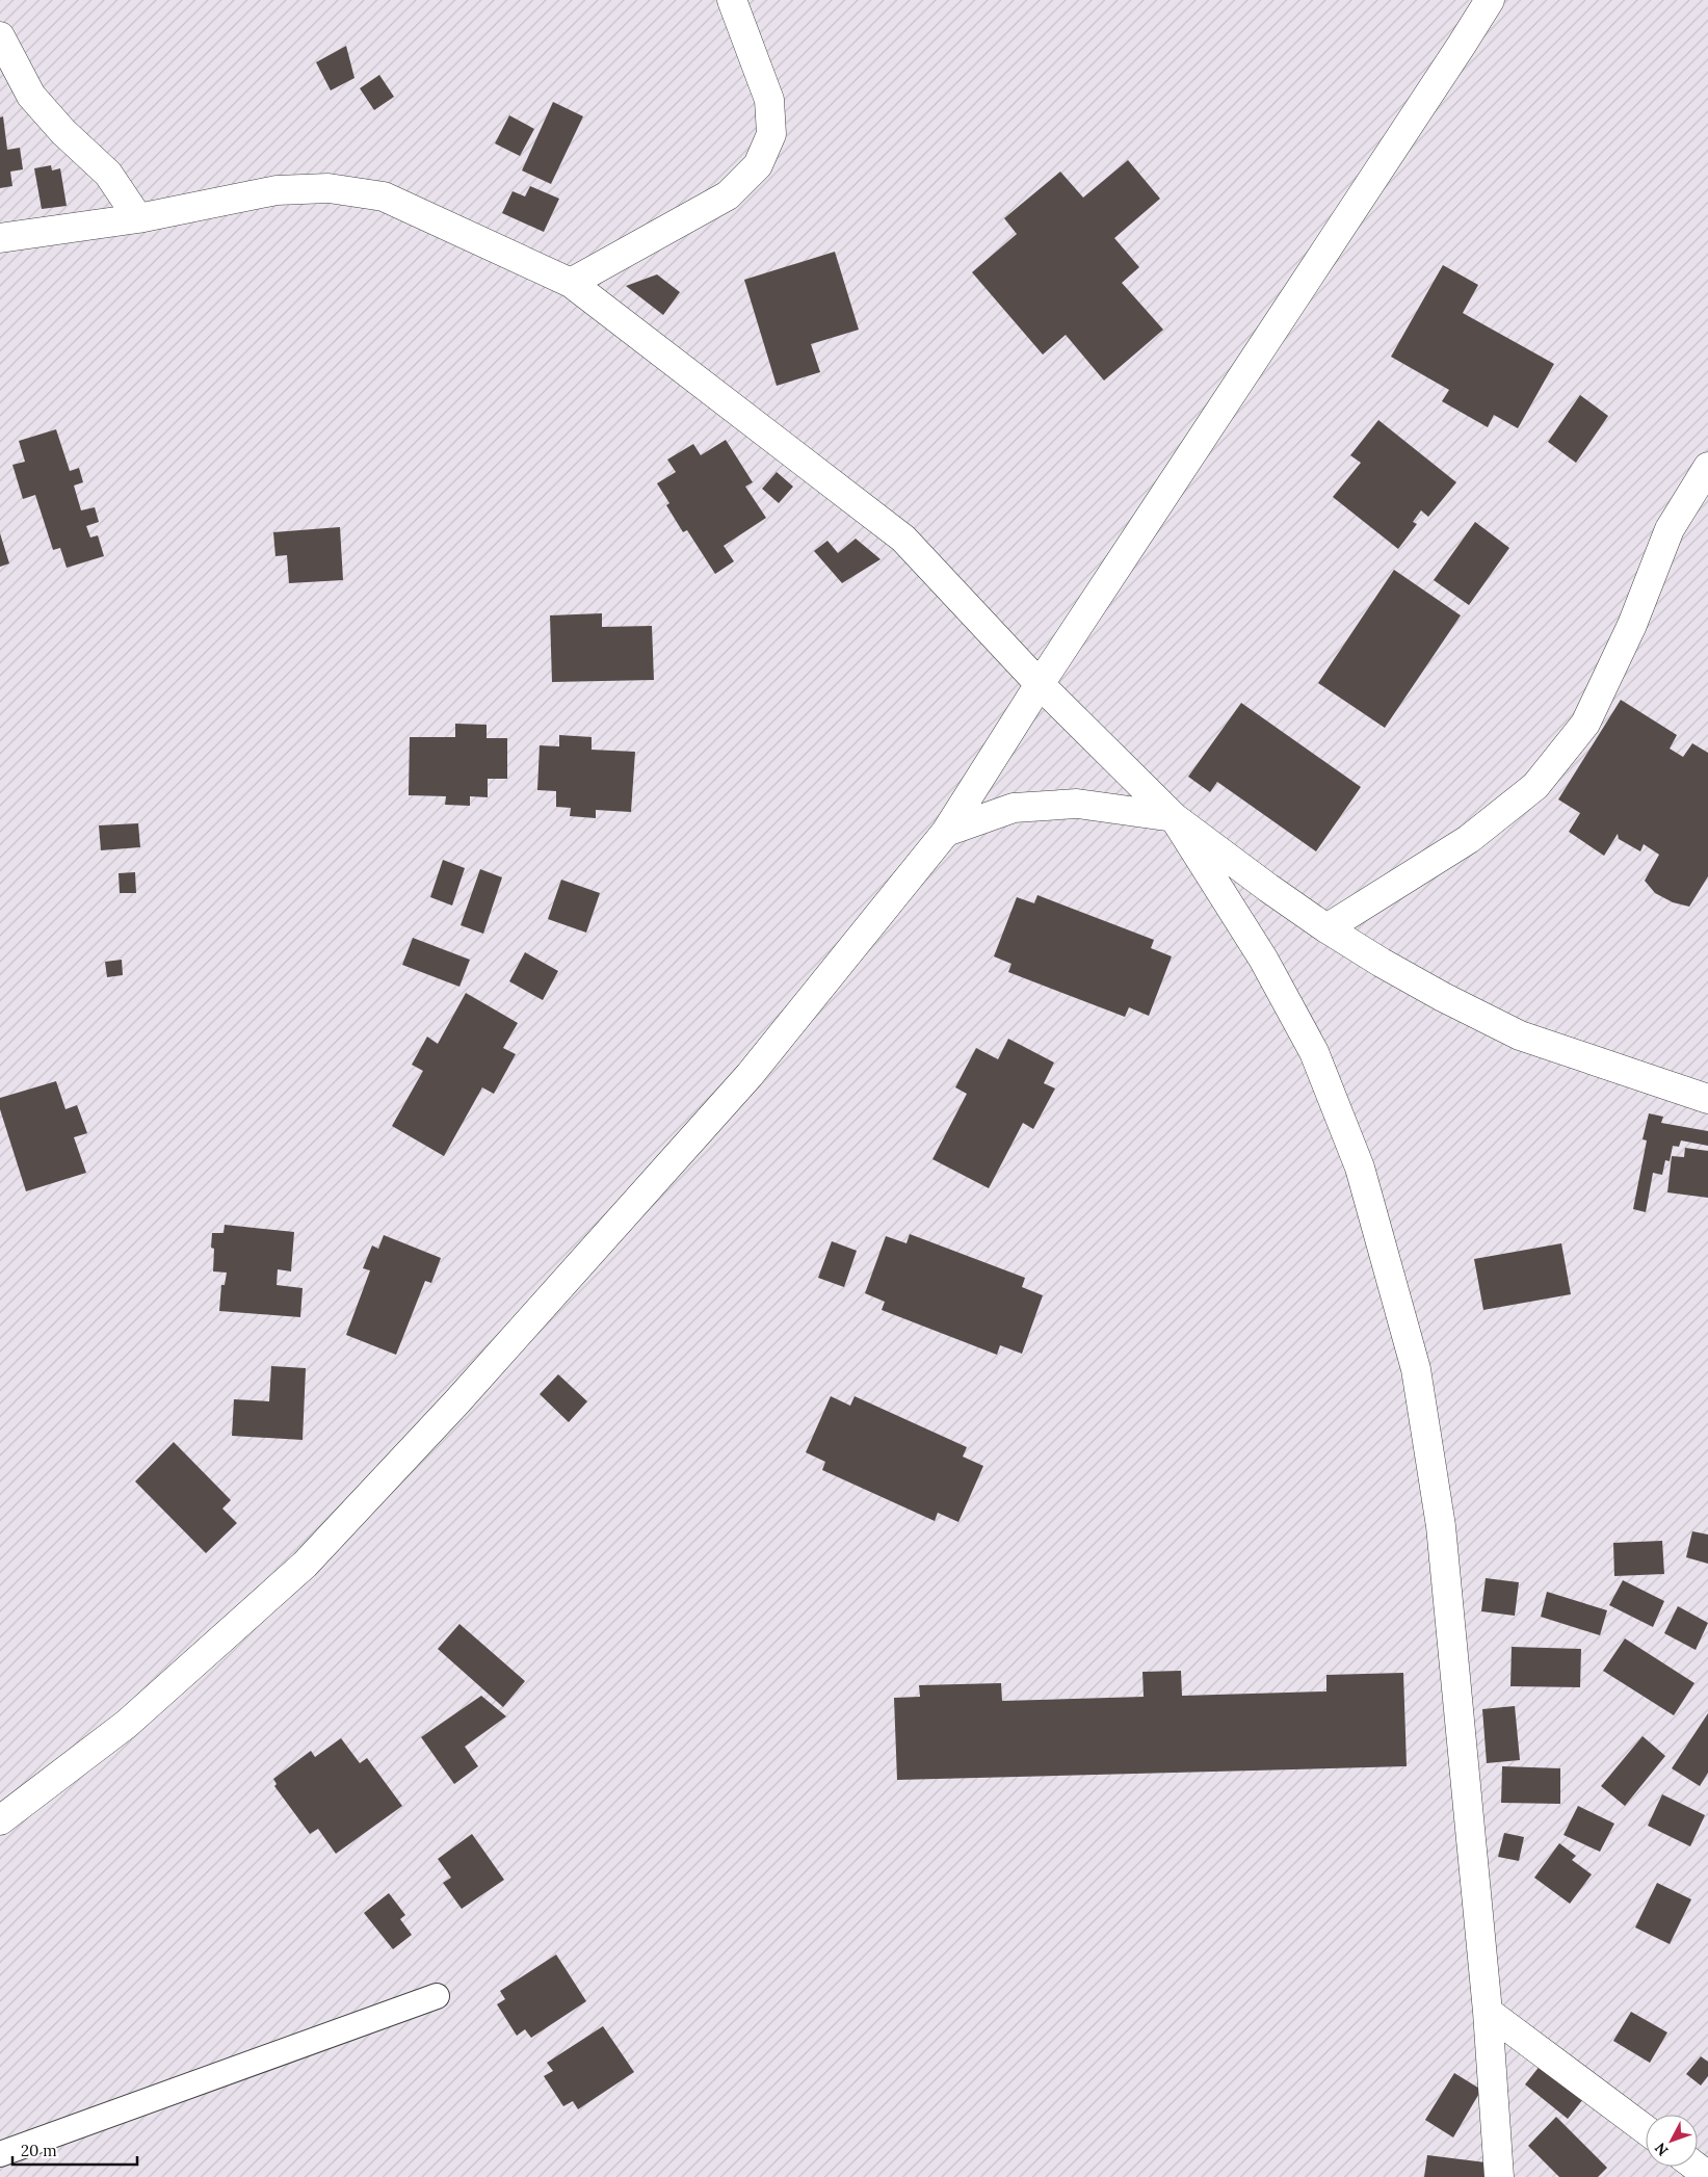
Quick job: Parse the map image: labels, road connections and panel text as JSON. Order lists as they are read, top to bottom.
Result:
{
  "scale_bar": "20 m",
  "north": "bottom left"
}
